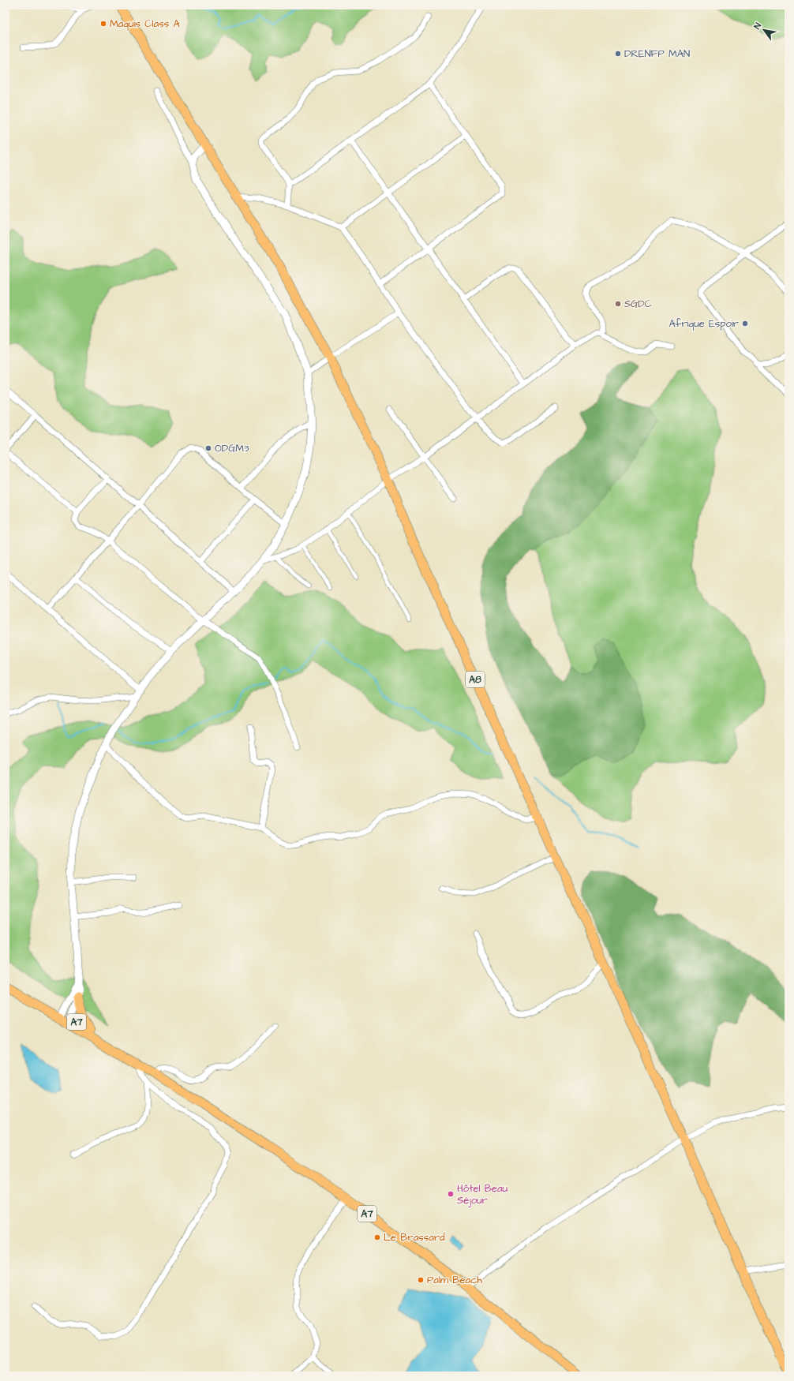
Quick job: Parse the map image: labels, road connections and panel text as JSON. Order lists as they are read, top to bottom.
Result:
{
  "streets": {
    "main road": ["A8", "A7"]
  },
  "places": [
    "Maquis Class A",
    "DRENFP MAN",
    "SGDC",
    "Afrique Espoir",
    "ODGM3",
    "Hôtel Beau Séjour",
    "Le Brassard",
    "Palm Beach"
  ],
  "north": "top left"
}
